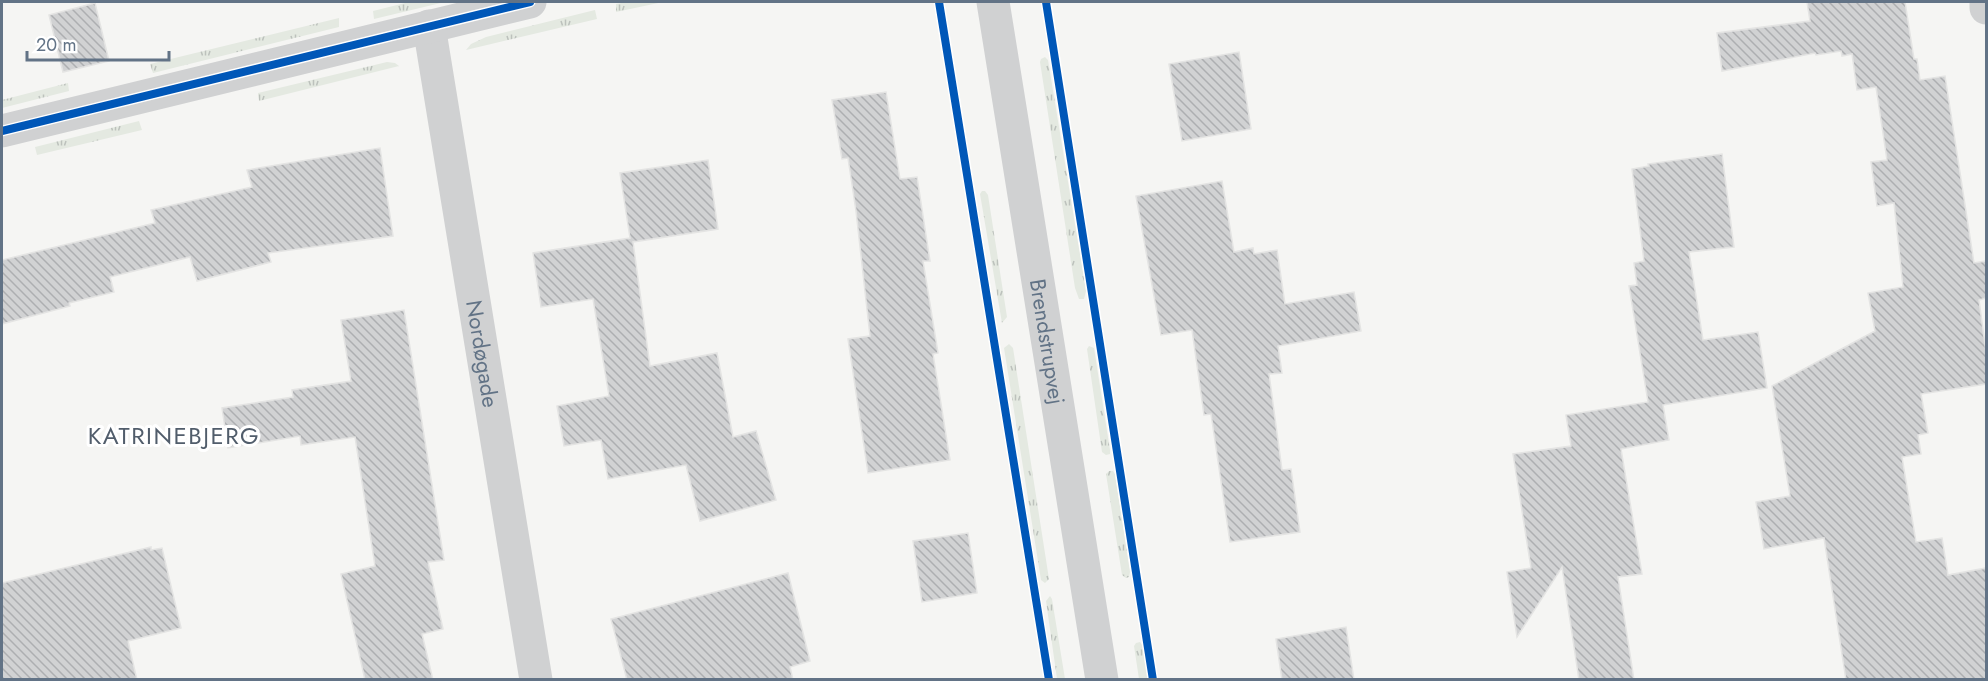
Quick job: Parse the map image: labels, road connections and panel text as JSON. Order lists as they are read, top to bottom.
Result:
{
  "streets": {
    "street": ["Brendstrupvej", "Nordøgade"]
  },
  "districts": ["KATRINEBJERG"],
  "scale_bar": "20 m"
}
